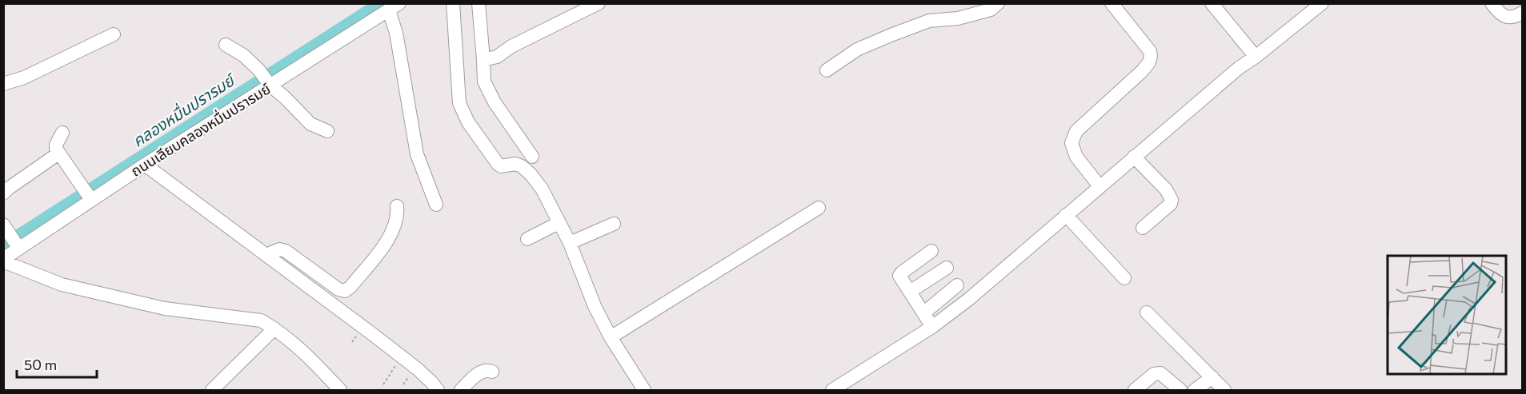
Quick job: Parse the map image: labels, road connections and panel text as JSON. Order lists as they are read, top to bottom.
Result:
{
  "streets": {
    "street": ["ถนนเลียบคลองหมื่นปรารมย์"]
  },
  "water": ["คลองหมื่นปรารมย์"],
  "scale_bar": "50 m"
}
